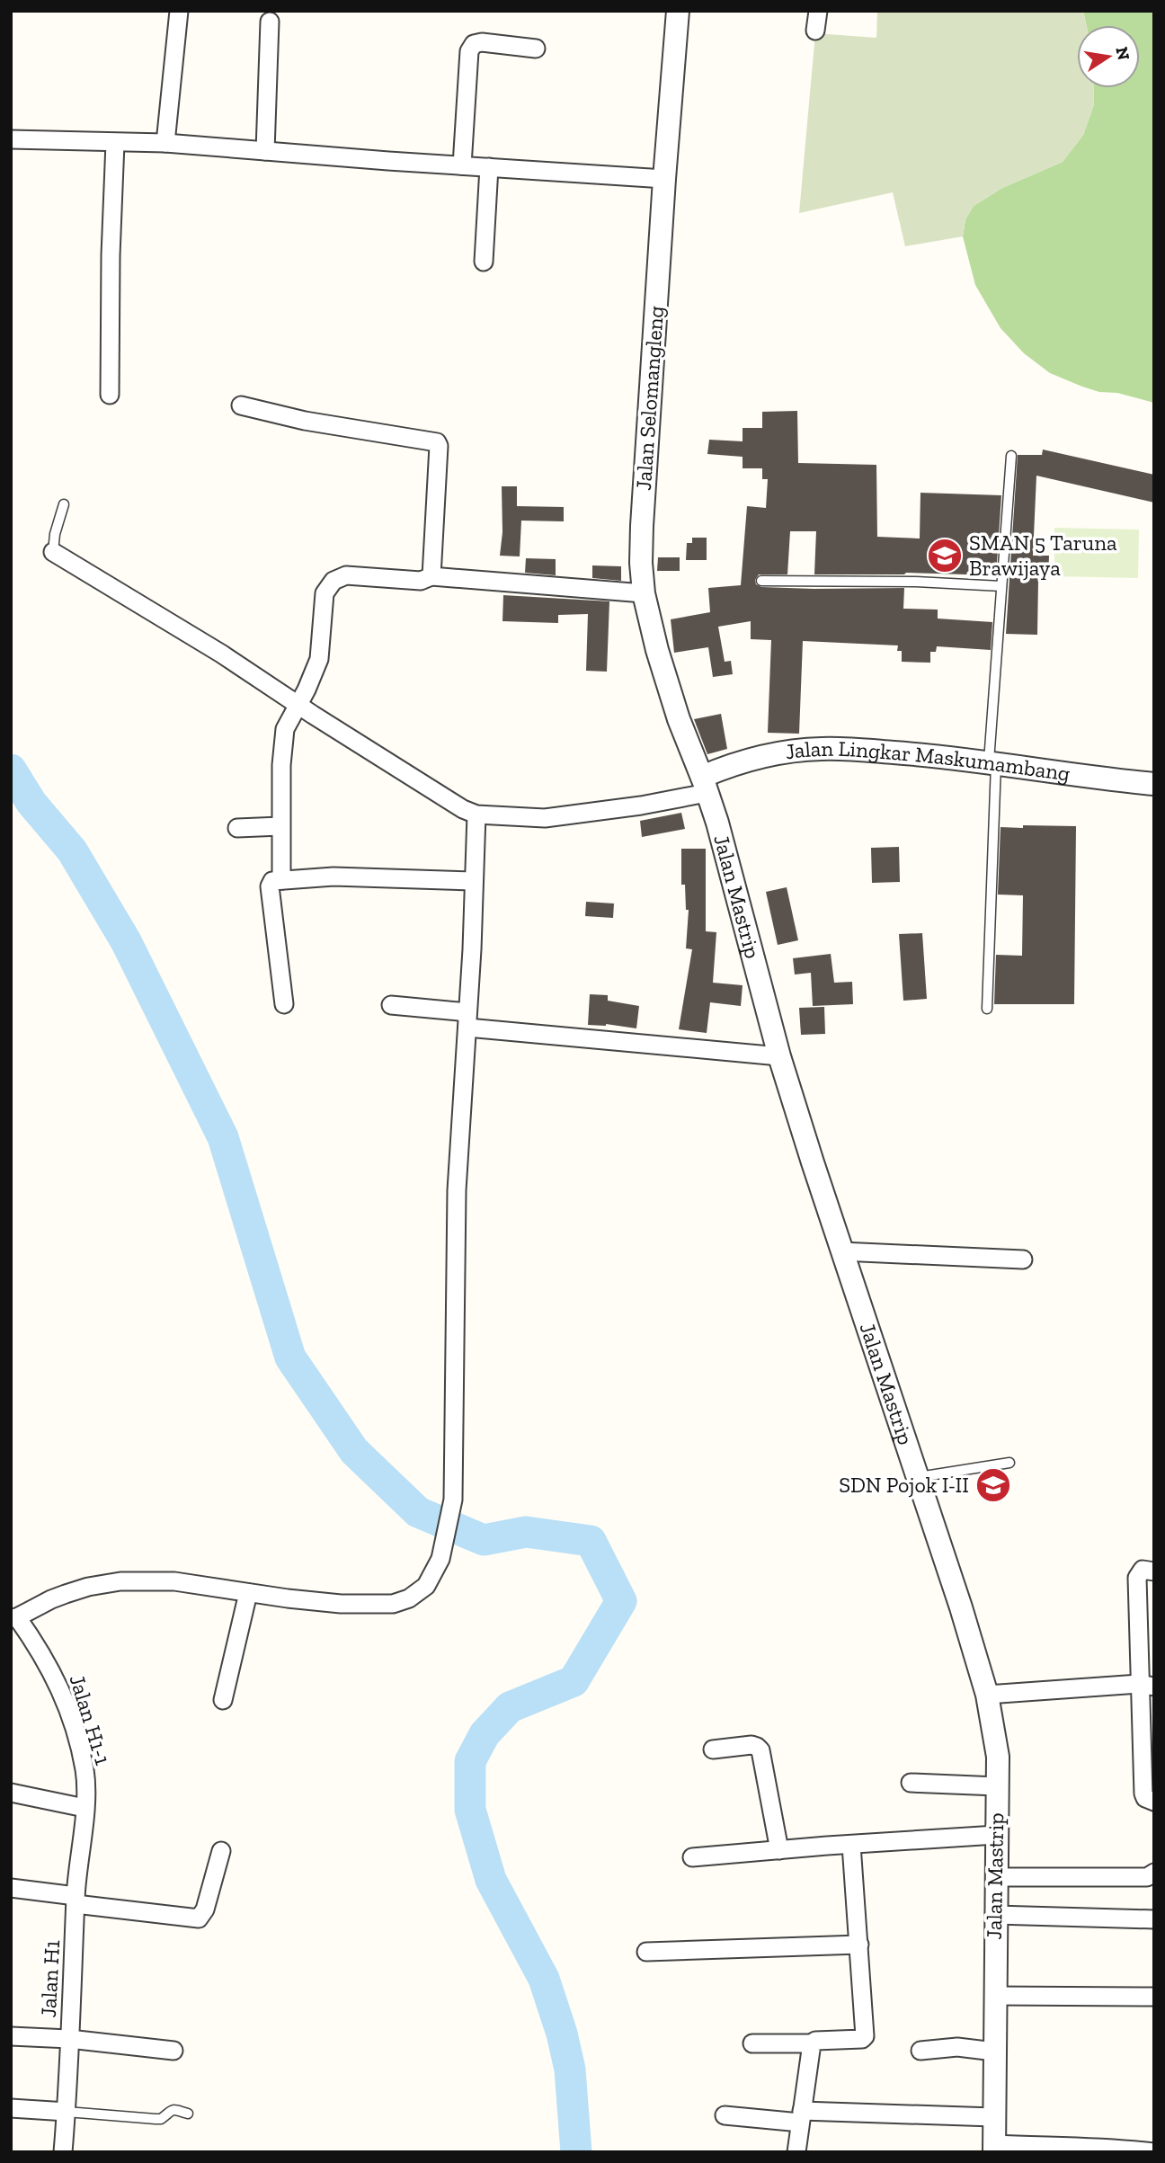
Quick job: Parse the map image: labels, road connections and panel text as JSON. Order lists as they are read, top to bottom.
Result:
{
  "streets": {
    "street": [
      "Jalan Selomangleng",
      "Jalan Lingkar Maskumambang",
      "Jalan Mastrip",
      "Jalan H1-1",
      "Jalan H1"
    ]
  },
  "crossings": [
    ["Jalan Selomangleng", "Jalan Lingkar Maskumambang"],
    ["Jalan Selomangleng", "Jalan Mastrip"],
    ["Jalan Lingkar Maskumambang", "Jalan Mastrip"],
    ["Jalan H1-1", "Jalan H1"]
  ],
  "places": {
    "school or university": ["SMAN 5 Taruna Brawijaya", "SDN Pojok I-II"]
  },
  "north": "right"
}
